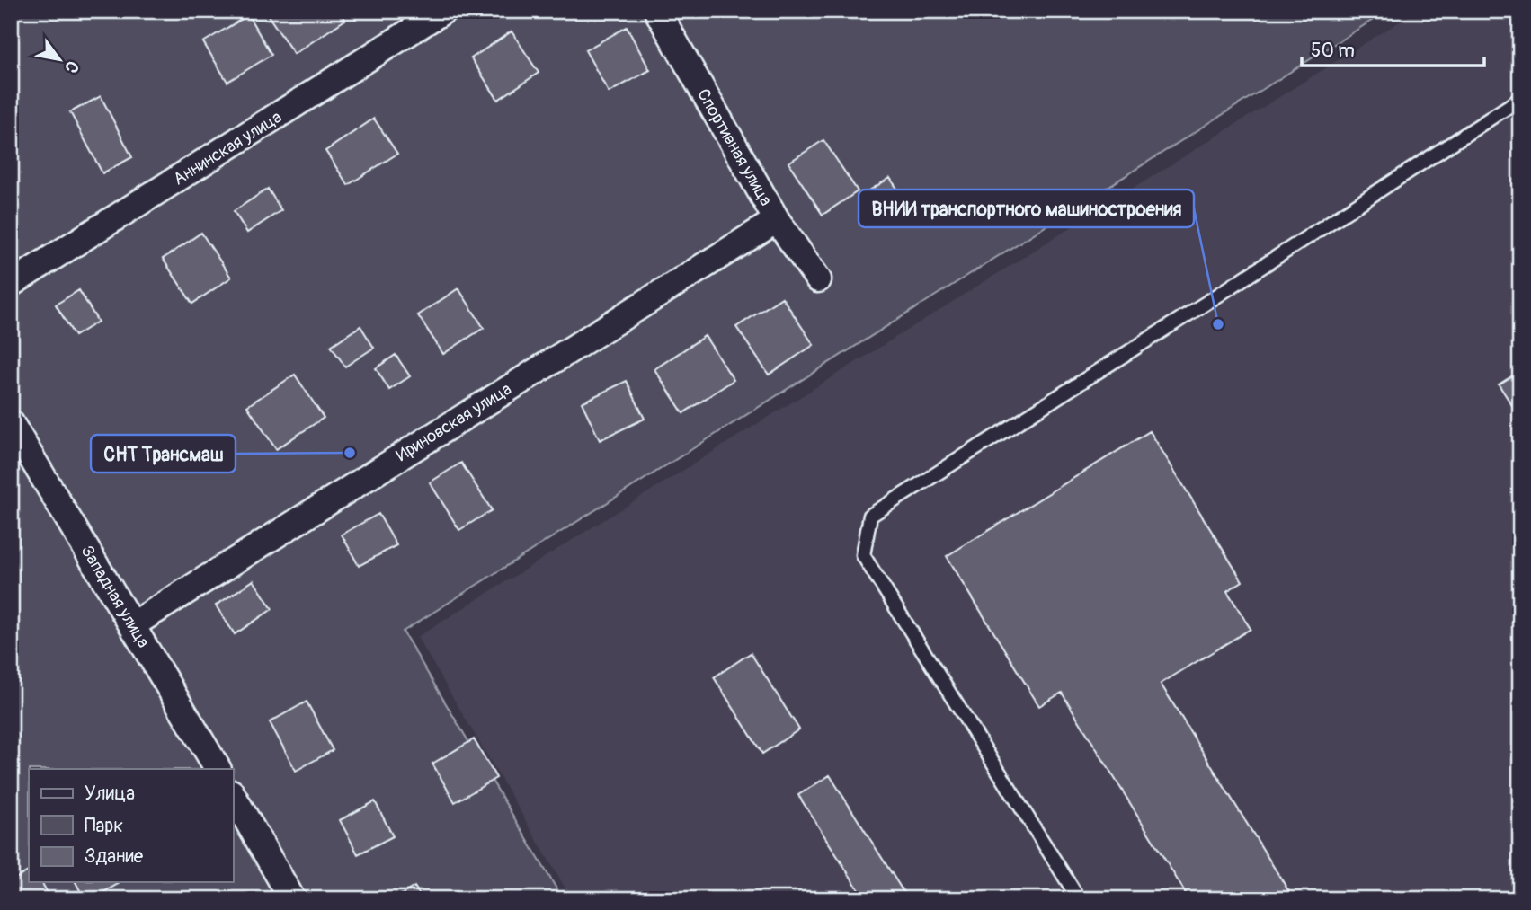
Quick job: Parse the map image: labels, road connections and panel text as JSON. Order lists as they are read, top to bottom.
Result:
{
  "streets": {
    "street": [
      "Спортивная улица",
      "Аннинская улица",
      "Ириновская улица",
      "Западная улица"
    ]
  },
  "crossings": [
    ["Спортивная улица", "Ириновская улица"],
    ["Ириновская улица", "Западная улица"]
  ],
  "places": ["ВНИИ транспортного машиностроения", "СНТ Трансмаш"],
  "legend": ["Улица", "Парк", "Здание"],
  "scale_bar": "50 m",
  "north": "bottom right"
}
